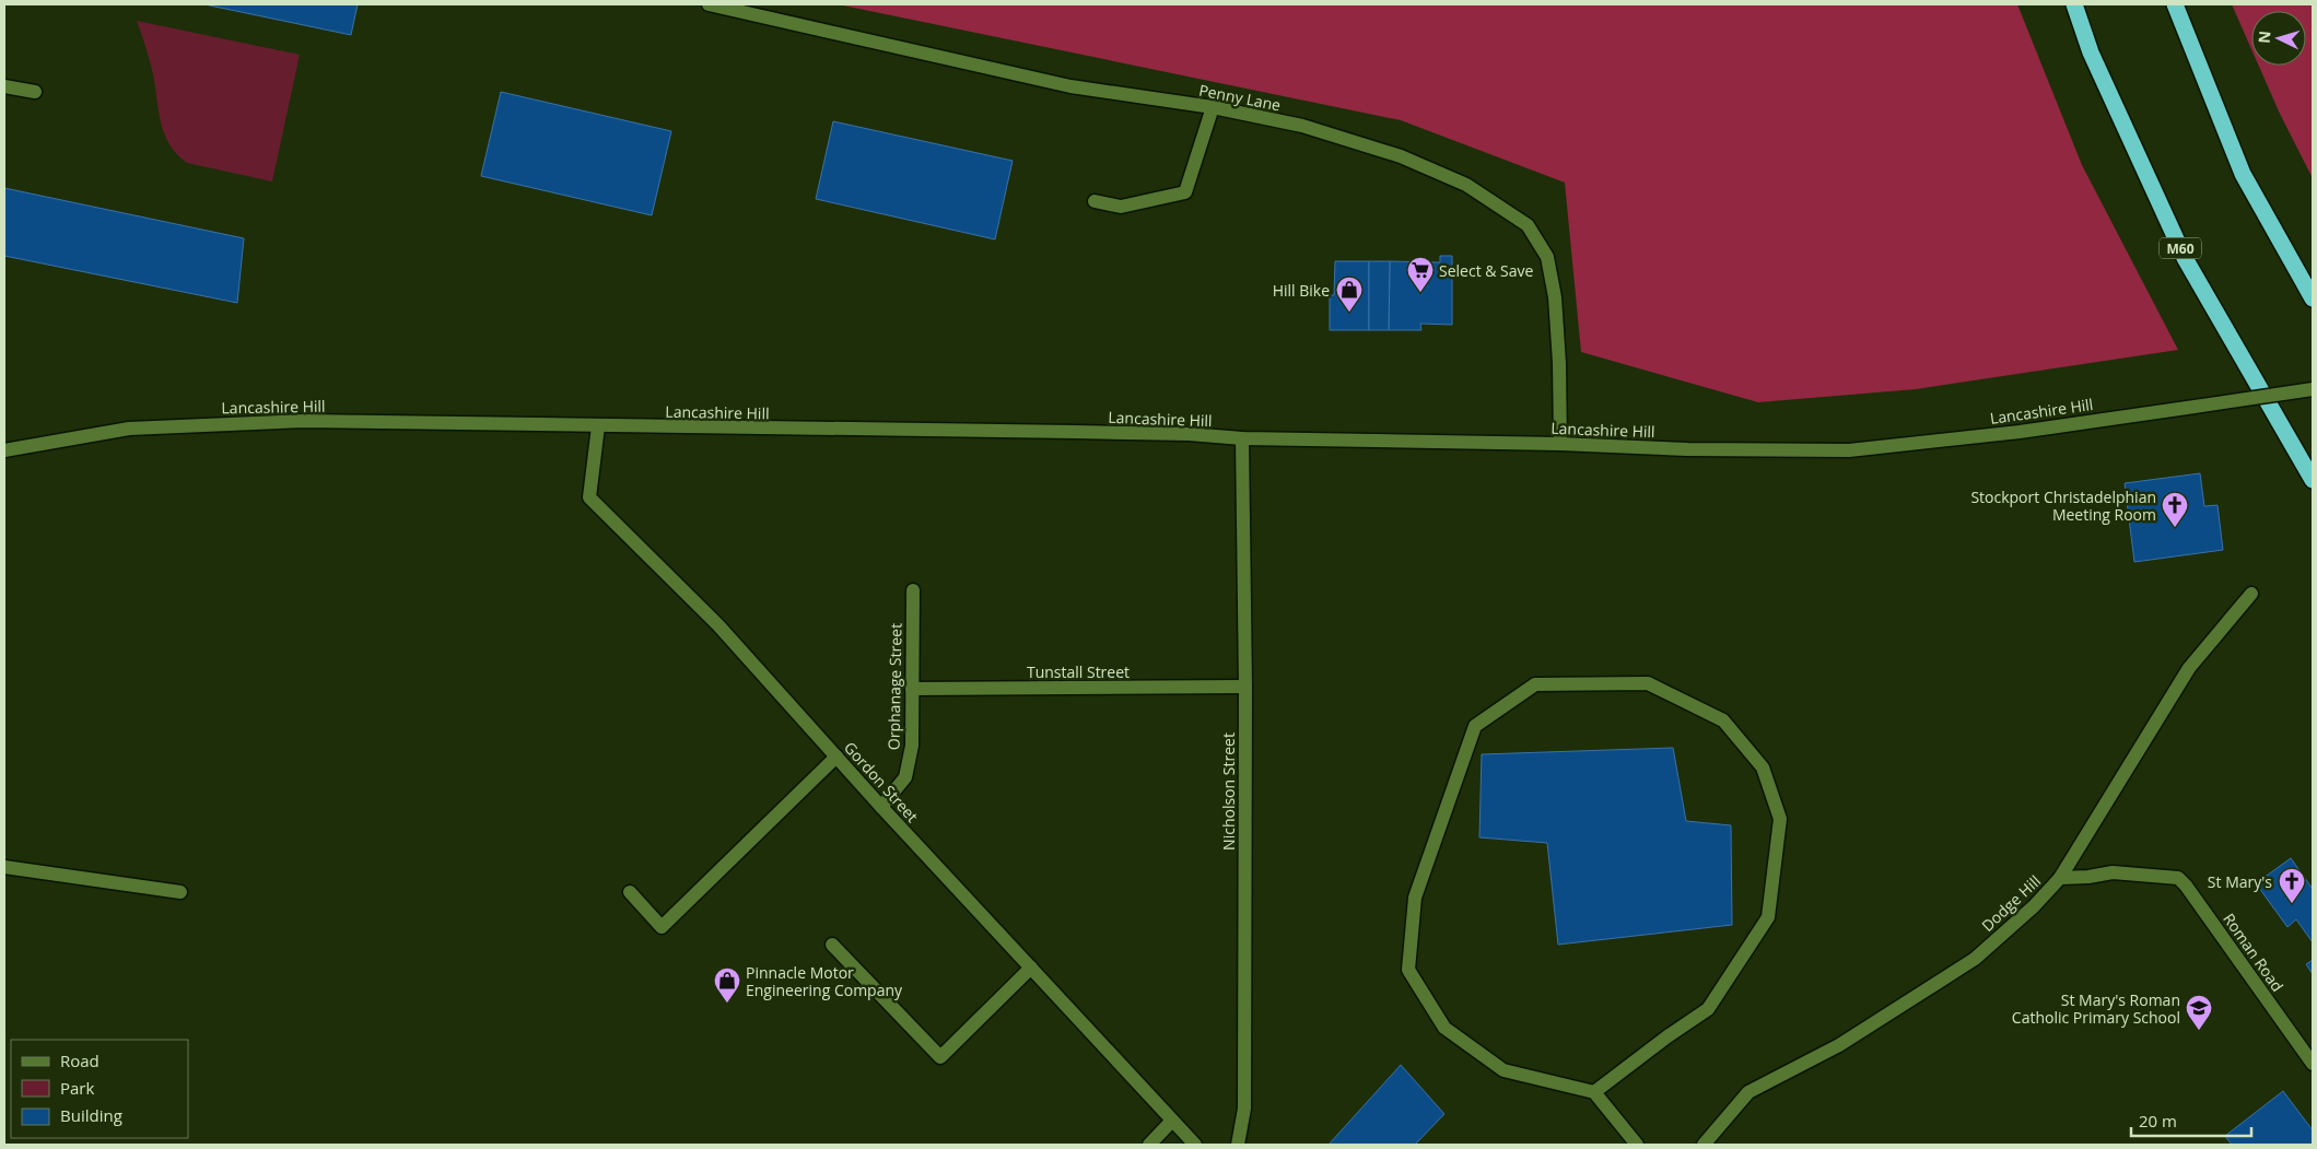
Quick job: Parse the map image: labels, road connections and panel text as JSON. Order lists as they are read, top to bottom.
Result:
{
  "streets": {
    "highway": ["M60"],
    "street": [
      "Penny Lane",
      "Lancashire Hill",
      "Tunstall Street",
      "Orphanage Street",
      "Gordon Street",
      "Nicholson Street",
      "Dodge Hill",
      "Roman Road"
    ]
  },
  "crossings": [
    ["Penny Lane", "Lancashire Hill"],
    ["Lancashire Hill", "Gordon Street"],
    ["Lancashire Hill", "Nicholson Street"],
    ["Tunstall Street", "Orphanage Street"],
    ["Tunstall Street", "Nicholson Street"],
    ["Orphanage Street", "Gordon Street"],
    ["Dodge Hill", "Roman Road"]
  ],
  "places": {
    "supermarket": ["Select & Save"],
    "shop": ["Hill Bike", "Pinnacle Motor Engineering Company"],
    "church": ["Stockport Christadelphian Meeting Room", "St Mary's"],
    "school or university": ["St Mary's Roman Catholic Primary School"]
  },
  "legend": ["Road", "Park", "Building"],
  "scale_bar": "20 m",
  "north": "left"
}
